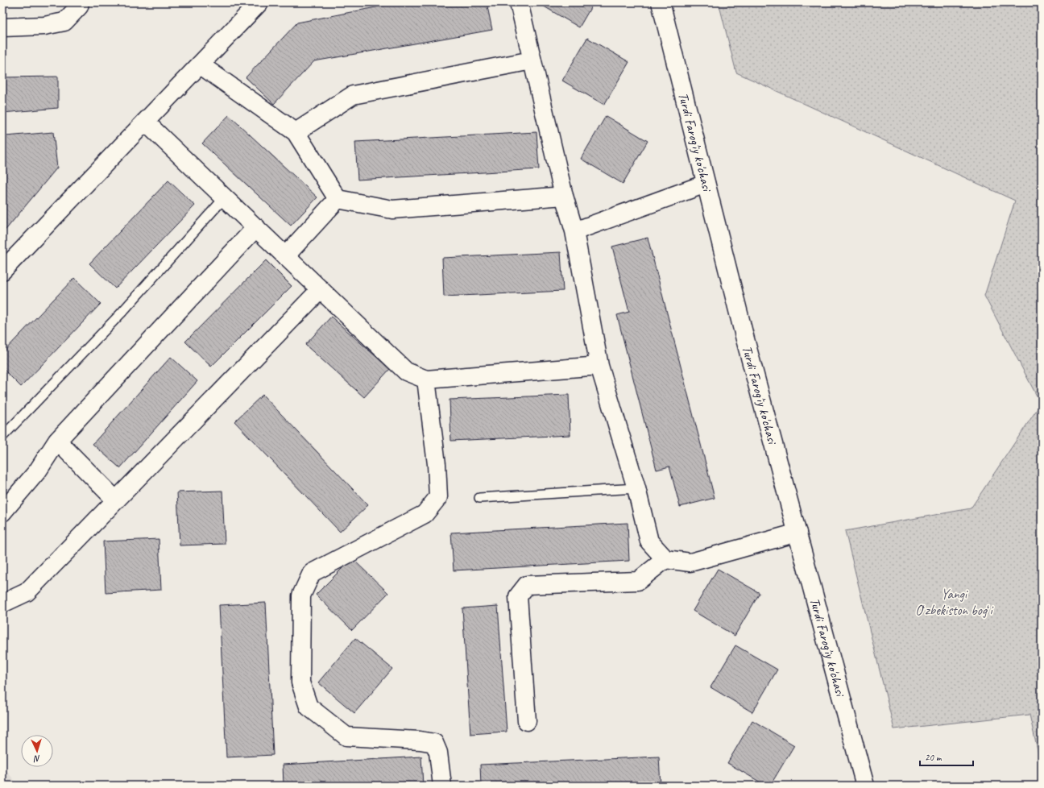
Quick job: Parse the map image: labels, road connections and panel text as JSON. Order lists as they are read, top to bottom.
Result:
{
  "streets": {
    "street": ["Turdi Farog'iy ko'chasi"]
  },
  "parks": ["Yangi Oʻzbekiston bogʻi"],
  "scale_bar": "20 m",
  "north": "bottom"
}
